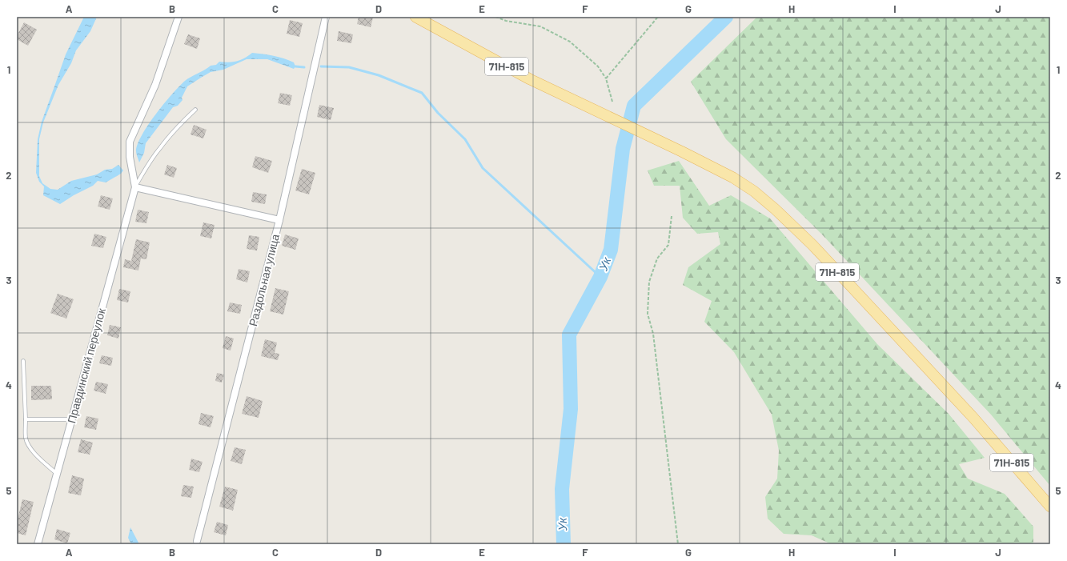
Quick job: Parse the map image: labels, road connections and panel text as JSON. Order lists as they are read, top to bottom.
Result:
{
  "streets": {
    "main road": ["71Н-815"],
    "street": ["Раздольная улица", "Правдинский переулок"]
  },
  "water": ["Ук"],
  "grid": {
    "columns": [
      "A",
      "B",
      "C",
      "D",
      "E",
      "F",
      "G",
      "H",
      "I",
      "J"
    ],
    "rows": [
      "1",
      "2",
      "3",
      "4",
      "5"
    ]
  }
}
